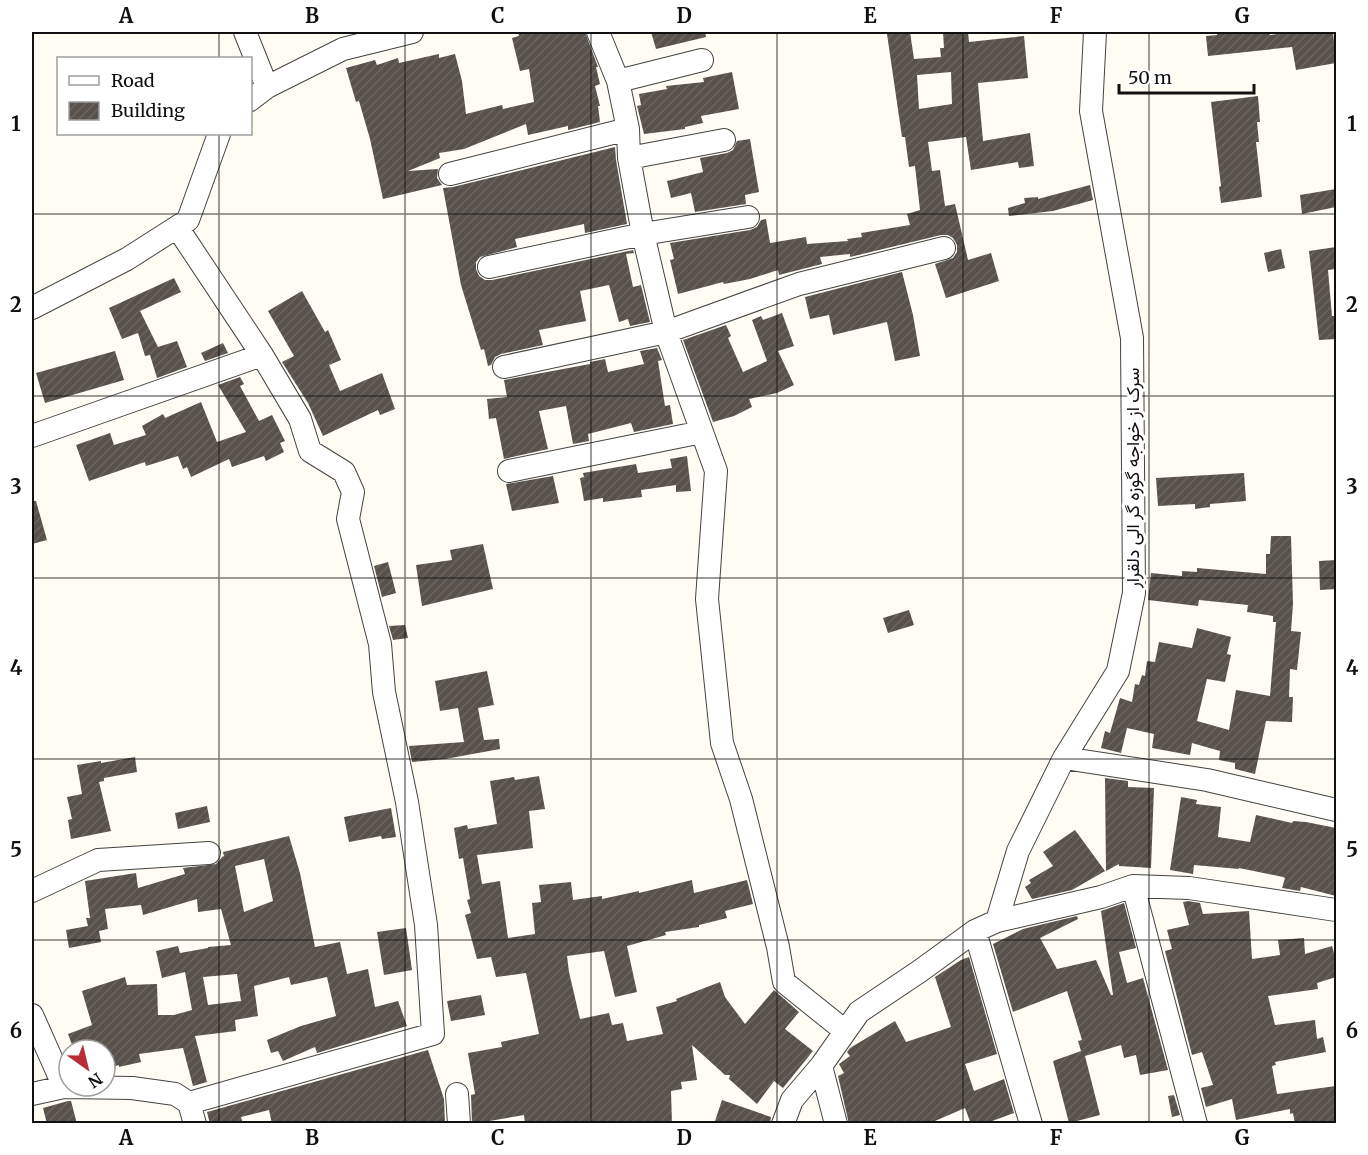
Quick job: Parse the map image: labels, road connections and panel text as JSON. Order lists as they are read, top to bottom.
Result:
{
  "streets": {
    "street": ["سرک از خواجه گوزه گر الی دلقرار"]
  },
  "legend": ["Road", "Building"],
  "scale_bar": "50 m",
  "north": "bottom right",
  "grid": {
    "columns": [
      "A",
      "B",
      "C",
      "D",
      "E",
      "F",
      "G"
    ],
    "rows": [
      "1",
      "2",
      "3",
      "4",
      "5",
      "6"
    ]
  }
}
